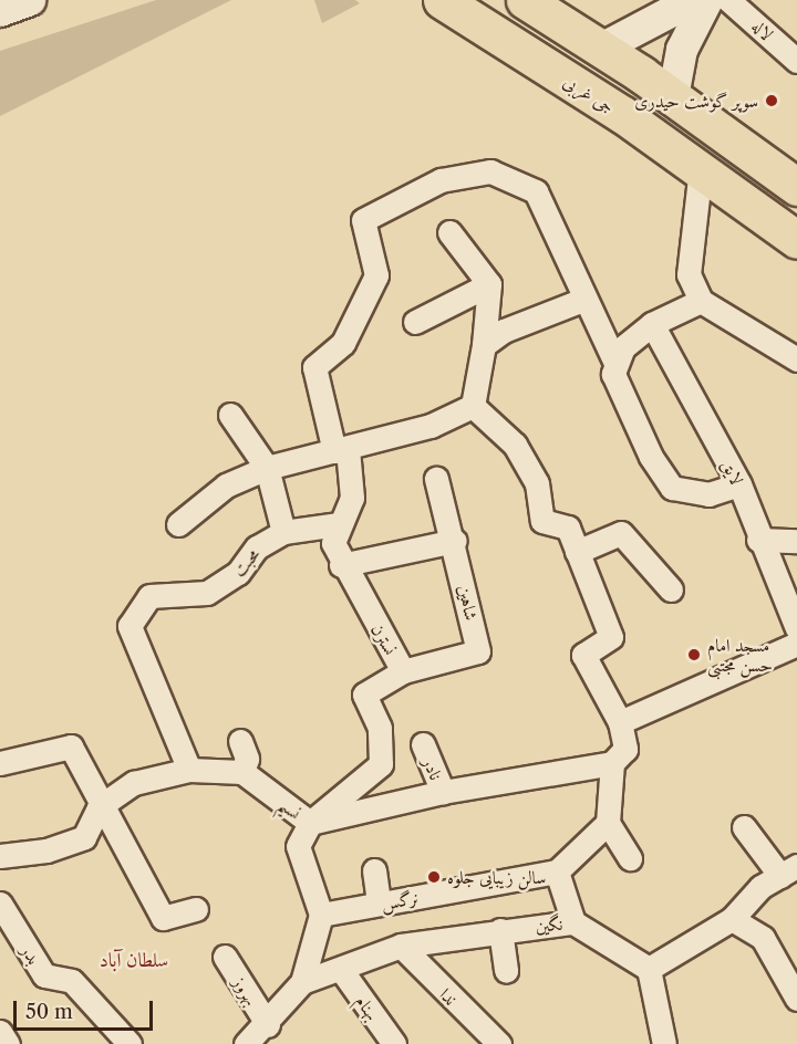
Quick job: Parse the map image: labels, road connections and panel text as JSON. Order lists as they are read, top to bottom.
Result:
{
  "streets": {
    "main road": ["جی غربی"],
    "street": [
      "لاله",
      "لایق",
      "محبت",
      "شاهین",
      "نسترن",
      "نادر",
      "نسیم",
      "نرگس",
      "نگین",
      "بدر",
      "بهروز",
      "ندا",
      "بهنام"
    ]
  },
  "crossings": [
    ["محبت", "نسترن"],
    ["شاهین", "نسترن"],
    ["نسترن", "نسیم"],
    ["نادر", "نسیم"],
    ["نگین", "ندا"],
    ["نگین", "بهنام"]
  ],
  "districts": ["سلطان آباد"],
  "places": ["سوپر گوشت حیدری", "مسجد امام حسن مجتبی", "سالن زیبایی جلوه"],
  "scale_bar": "50 m"
}
